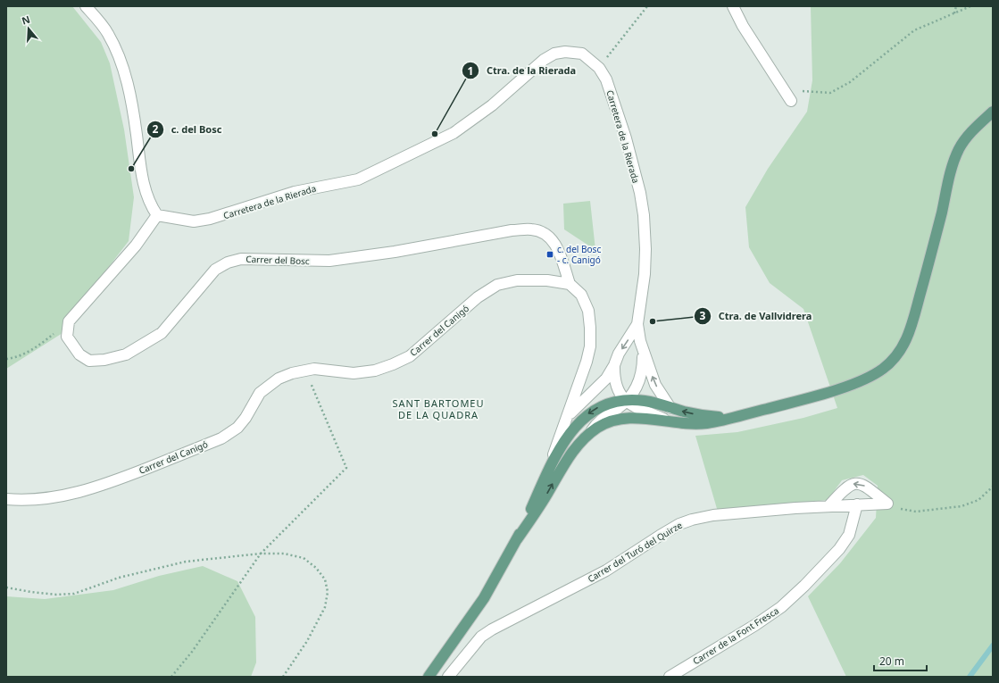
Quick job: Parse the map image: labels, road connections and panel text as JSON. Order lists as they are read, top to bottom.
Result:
{
  "streets": {
    "street": [
      "Carretera de la Rierada",
      "Carrer del Bosc",
      "Carrer del Canigó",
      "Carrer del Turó del Quirze",
      "Carrer de la Font Fresca"
    ]
  },
  "crossings": [
    ["Carrer del Bosc", "Carrer del Canigó"],
    ["Carrer del Turó del Quirze", "Carrer de la Font Fresca"]
  ],
  "districts": ["SANT BARTOMEU DE LA QUADRA"],
  "places": {
    "other": ["Ctra. de la Rierada", "c. del Bosc", "Ctra. de Vallvidrera"],
    "transit": ["c. del Bosc - c. Canigó"]
  },
  "scale_bar": "20 m",
  "north": "top"
}
